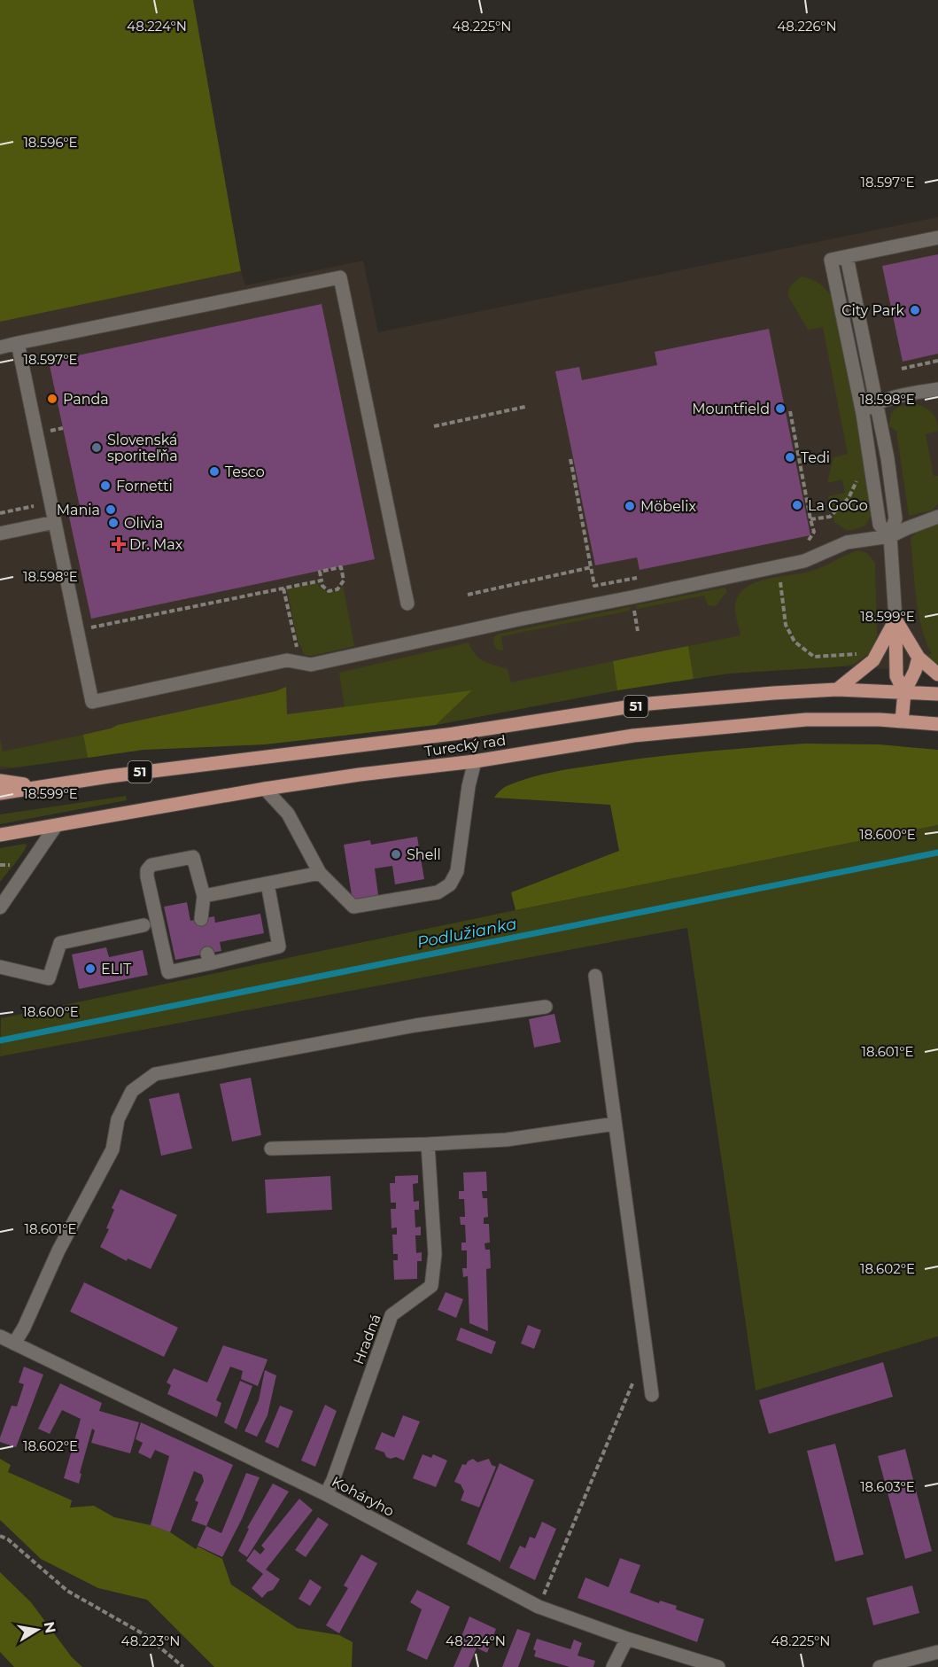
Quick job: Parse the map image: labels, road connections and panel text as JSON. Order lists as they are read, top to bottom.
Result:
{
  "streets": {
    "main road": ["51", "Turecký rad"],
    "street": ["Hradná", "Koháryho"]
  },
  "crossings": [
    ["Hradná", "Koháryho"]
  ],
  "water": ["Podlužianka"],
  "places": {
    "other": [
      "City Park",
      "Panda",
      "Mountfield",
      "Slovenská sporiteľňa",
      "Tedi",
      "Tesco",
      "Fornetti",
      "La GoGo",
      "Möbelix",
      "Mania",
      "Olivia",
      "Shell",
      "ELIT"
    ],
    "health": ["Dr. Max"]
  },
  "north": "right",
  "coordinates": [
    "48.224°N",
    "48.225°N",
    "48.226°N",
    "18.596°E",
    "18.597°E",
    "18.598°E",
    "18.599°E",
    "18.600°E",
    "18.601°E",
    "18.602°E",
    "18.603°E",
    "48.223°N"
  ]
}
